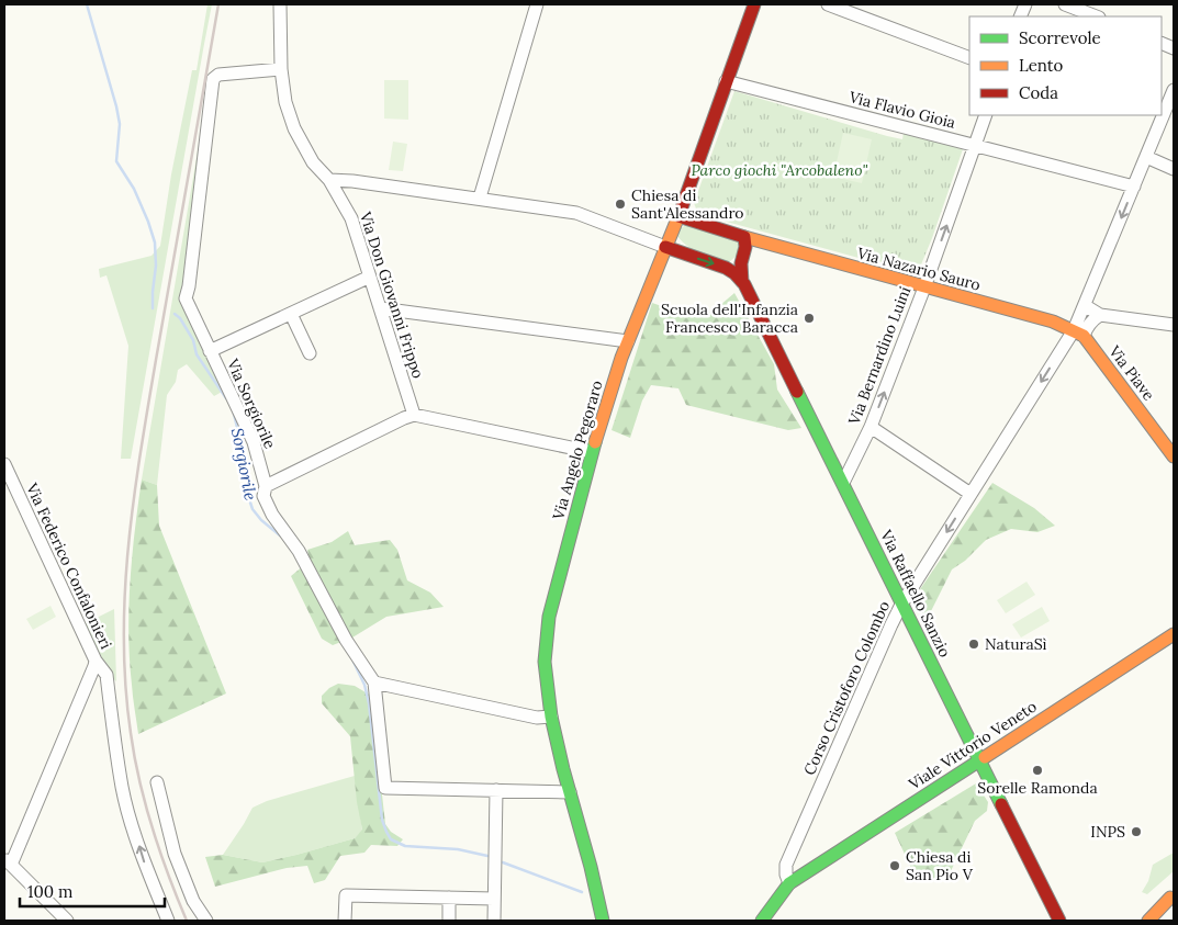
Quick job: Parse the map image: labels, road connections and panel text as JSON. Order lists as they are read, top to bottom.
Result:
{
  "streets": {
    "main road": [
      "Via Nazario Sauro",
      "Via Piave",
      "Via Angelo Pegoraro",
      "Via Raffaello Sanzio",
      "Viale Vittorio Veneto"
    ],
    "street": [
      "Via Flavio Gioia",
      "Via Don Giovanni Frippo",
      "Via Bernardino Luini",
      "Via Sorgiorile",
      "Via Federico Confalonieri",
      "Corso Cristoforo Colombo"
    ]
  },
  "crossings": [
    ["Via Flavio Gioia", "Via Bernardino Luini"],
    ["Via Flavio Gioia", "Via Angelo Pegoraro"],
    ["Via Flavio Gioia", "Corso Cristoforo Colombo"],
    ["Via Nazario Sauro", "Via Bernardino Luini"],
    ["Via Nazario Sauro", "Via Piave"],
    ["Via Nazario Sauro", "Corso Cristoforo Colombo"],
    ["Via Don Giovanni Frippo", "Via Sorgiorile"],
    ["Via Bernardino Luini", "Via Raffaello Sanzio"],
    ["Via Piave", "Corso Cristoforo Colombo"],
    ["Via Raffaello Sanzio", "Corso Cristoforo Colombo"],
    ["Via Raffaello Sanzio", "Viale Vittorio Veneto"],
    ["Corso Cristoforo Colombo", "Viale Vittorio Veneto"]
  ],
  "one_way": ["Via Bernardino Luini", "Corso Cristoforo Colombo"],
  "water": ["Sorgiorile"],
  "parks": ["Parco giochi \"Arcobaleno\""],
  "places": [
    "Chiesa di Sant'Alessandro",
    "Scuola dell'Infanzia Francesco Baracca",
    "NaturaSì",
    "Sorelle Ramonda",
    "INPS",
    "Chiesa di San Pio V"
  ],
  "legend": ["Scorrevole", "Lento", "Coda"],
  "scale_bar": "100 m"
}
